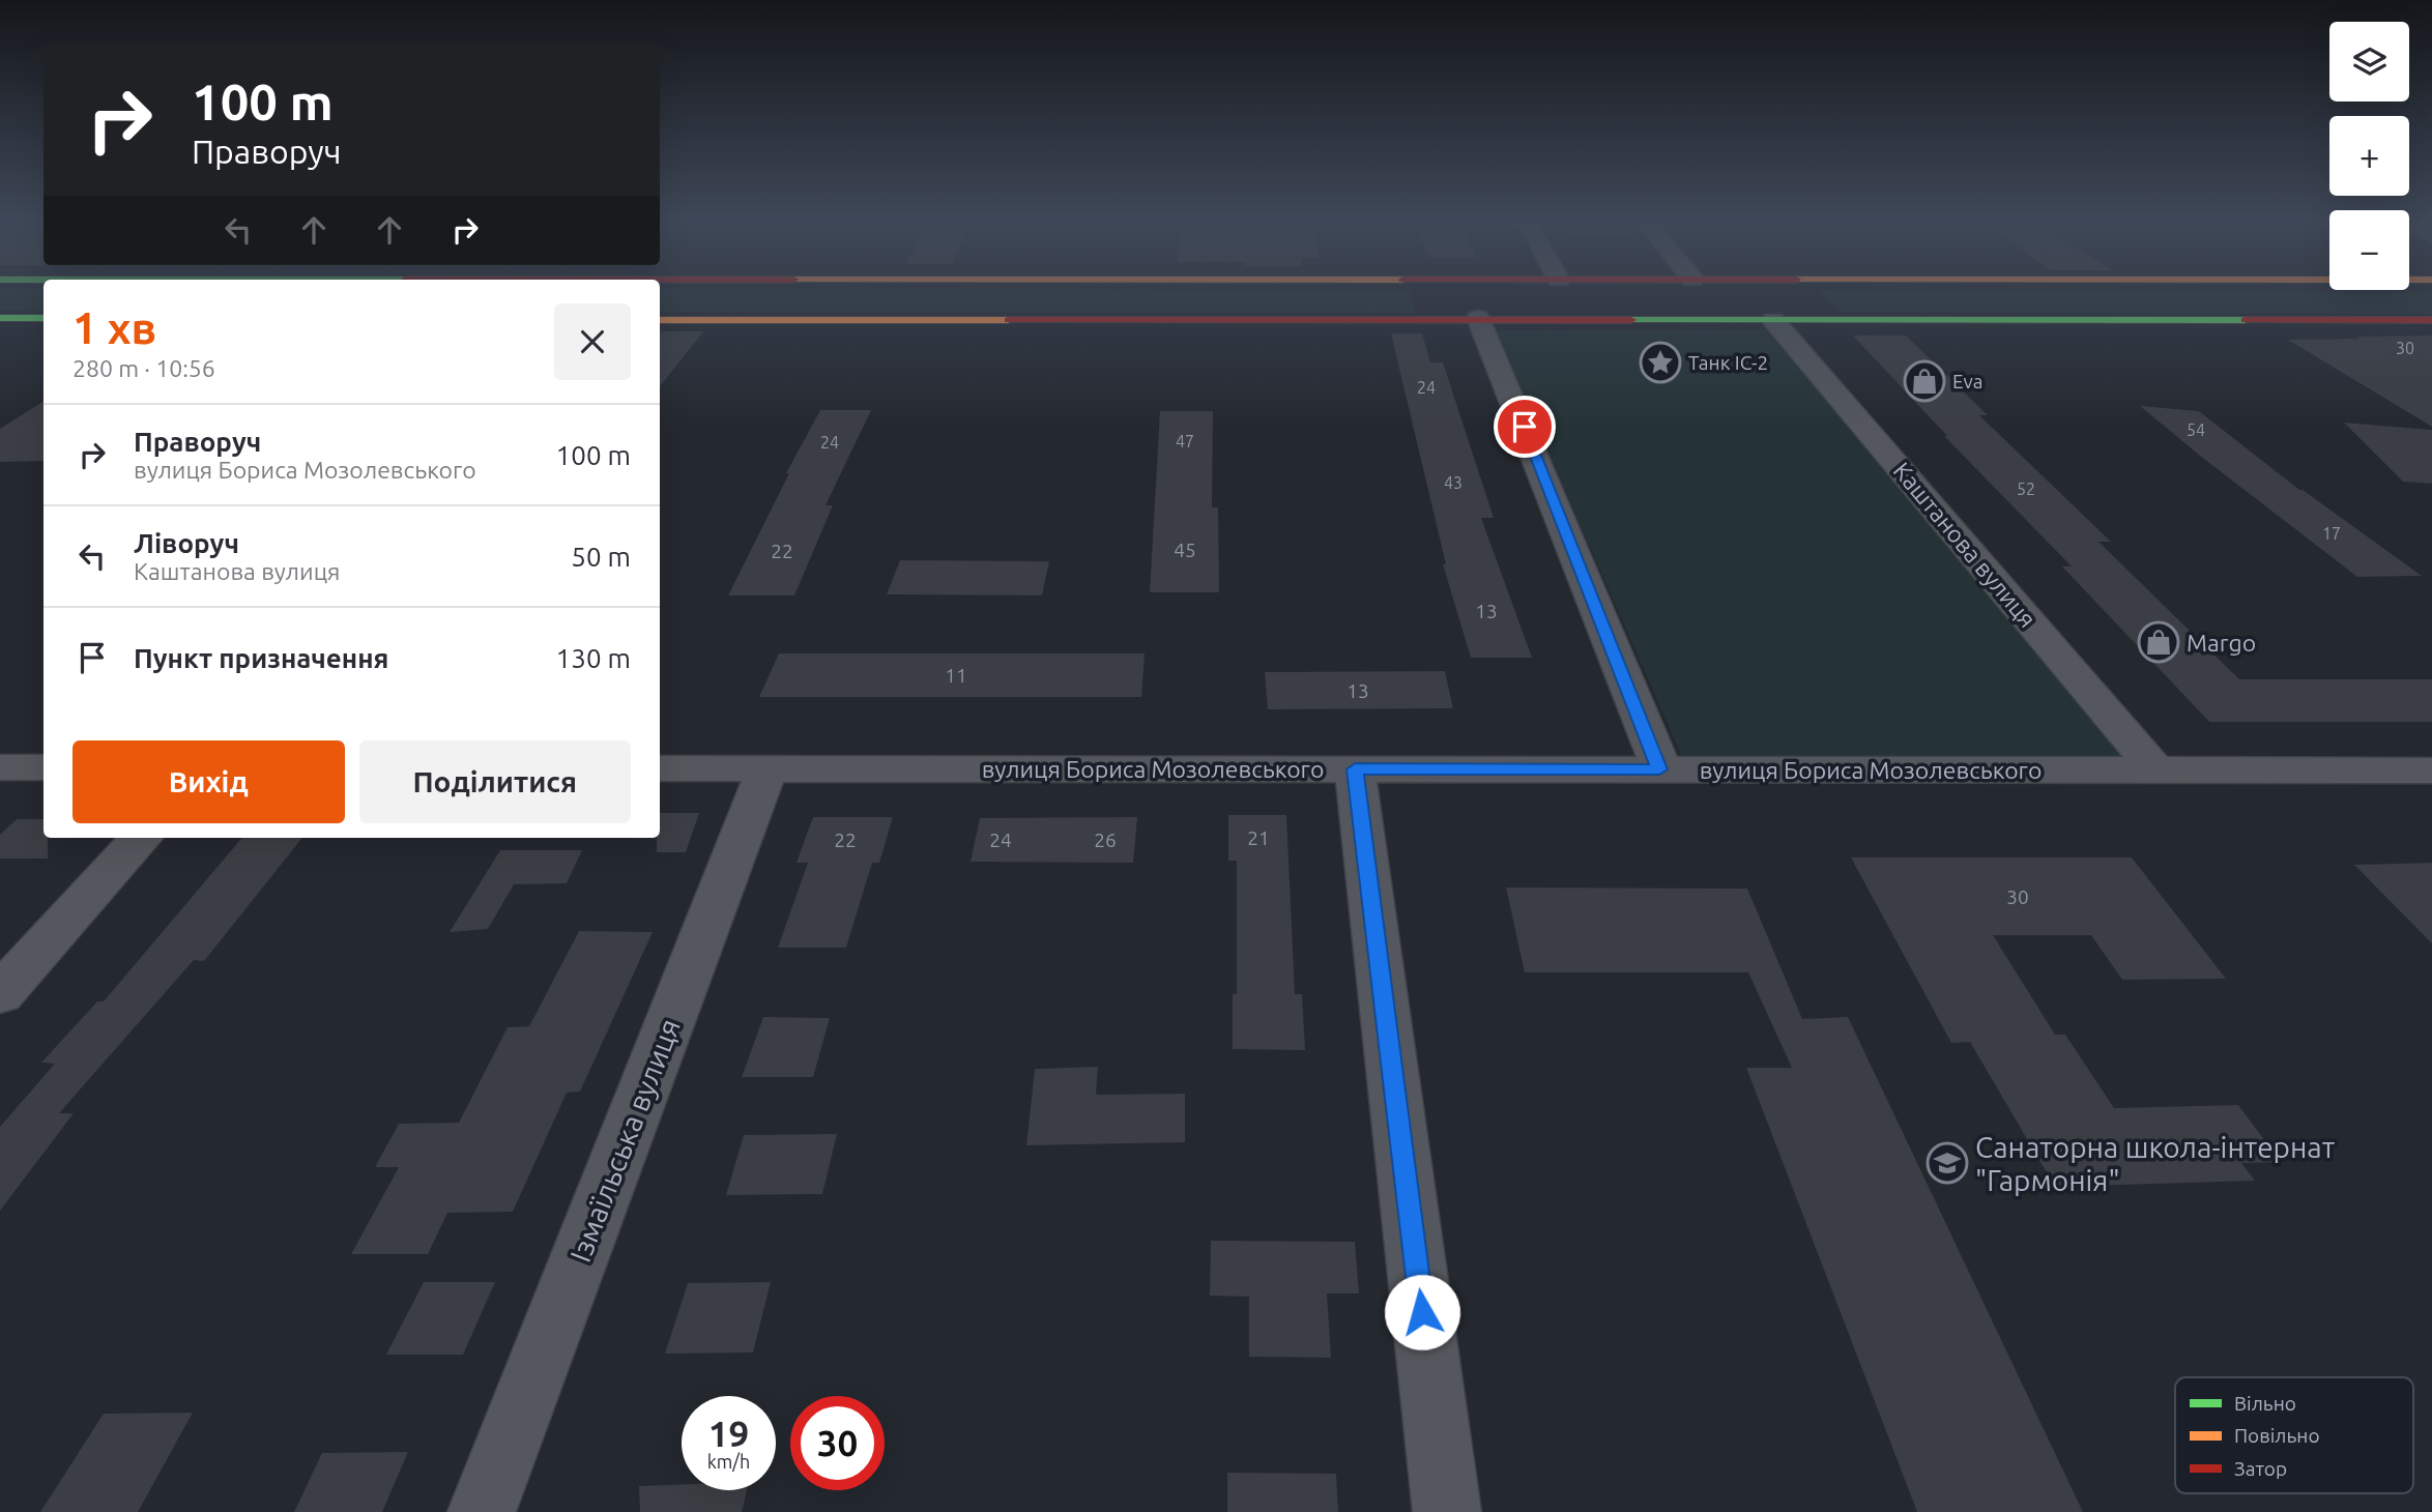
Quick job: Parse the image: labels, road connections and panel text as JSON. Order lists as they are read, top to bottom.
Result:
{
  "streets": {
    "street": ["Каштанова вулиця", "вулиця Бориса Мозолевського", "Ізмаїльська вулиця"]
  },
  "crossings": [
    ["Каштанова вулиця", "вулиця Бориса Мозолевського"],
    ["вулиця Бориса Мозолевського", "Ізмаїльська вулиця"]
  ],
  "places": {
    "place": ["Танк ІС-2"],
    "shop": ["Eva", "Margo"],
    "school or university": ["Санаторна школа-інтернат \"Гармонія\""]
  },
  "house_numbers": [
    "30",
    "24",
    "54",
    "47",
    "24",
    "43",
    "52",
    "17",
    "45",
    "22",
    "13",
    "11",
    "13",
    "21",
    "22",
    "24",
    "26",
    "30"
  ],
  "legend": ["Вільно", "Повільно", "Затор"],
  "page": {
    "map_buttons": ["+", "−"],
    "turn": ["100 m", "Праворуч"],
    "heading": ["1 хв", "280 m · 10:56"],
    "list": [
      {
        "name": "Праворуч",
        "note": "вулиця Бориса Мозолевського",
        "value": "100 m"
      },
      {
        "name": "Ліворуч",
        "note": "Каштанова вулиця",
        "value": "50 m"
      },
      {
        "name": "Пункт призначення",
        "value": "130 m"
      }
    ],
    "buttons": ["Вихід", "Поділитися"],
    "speed": "19 km/h",
    "limit": "30"
  }
}
